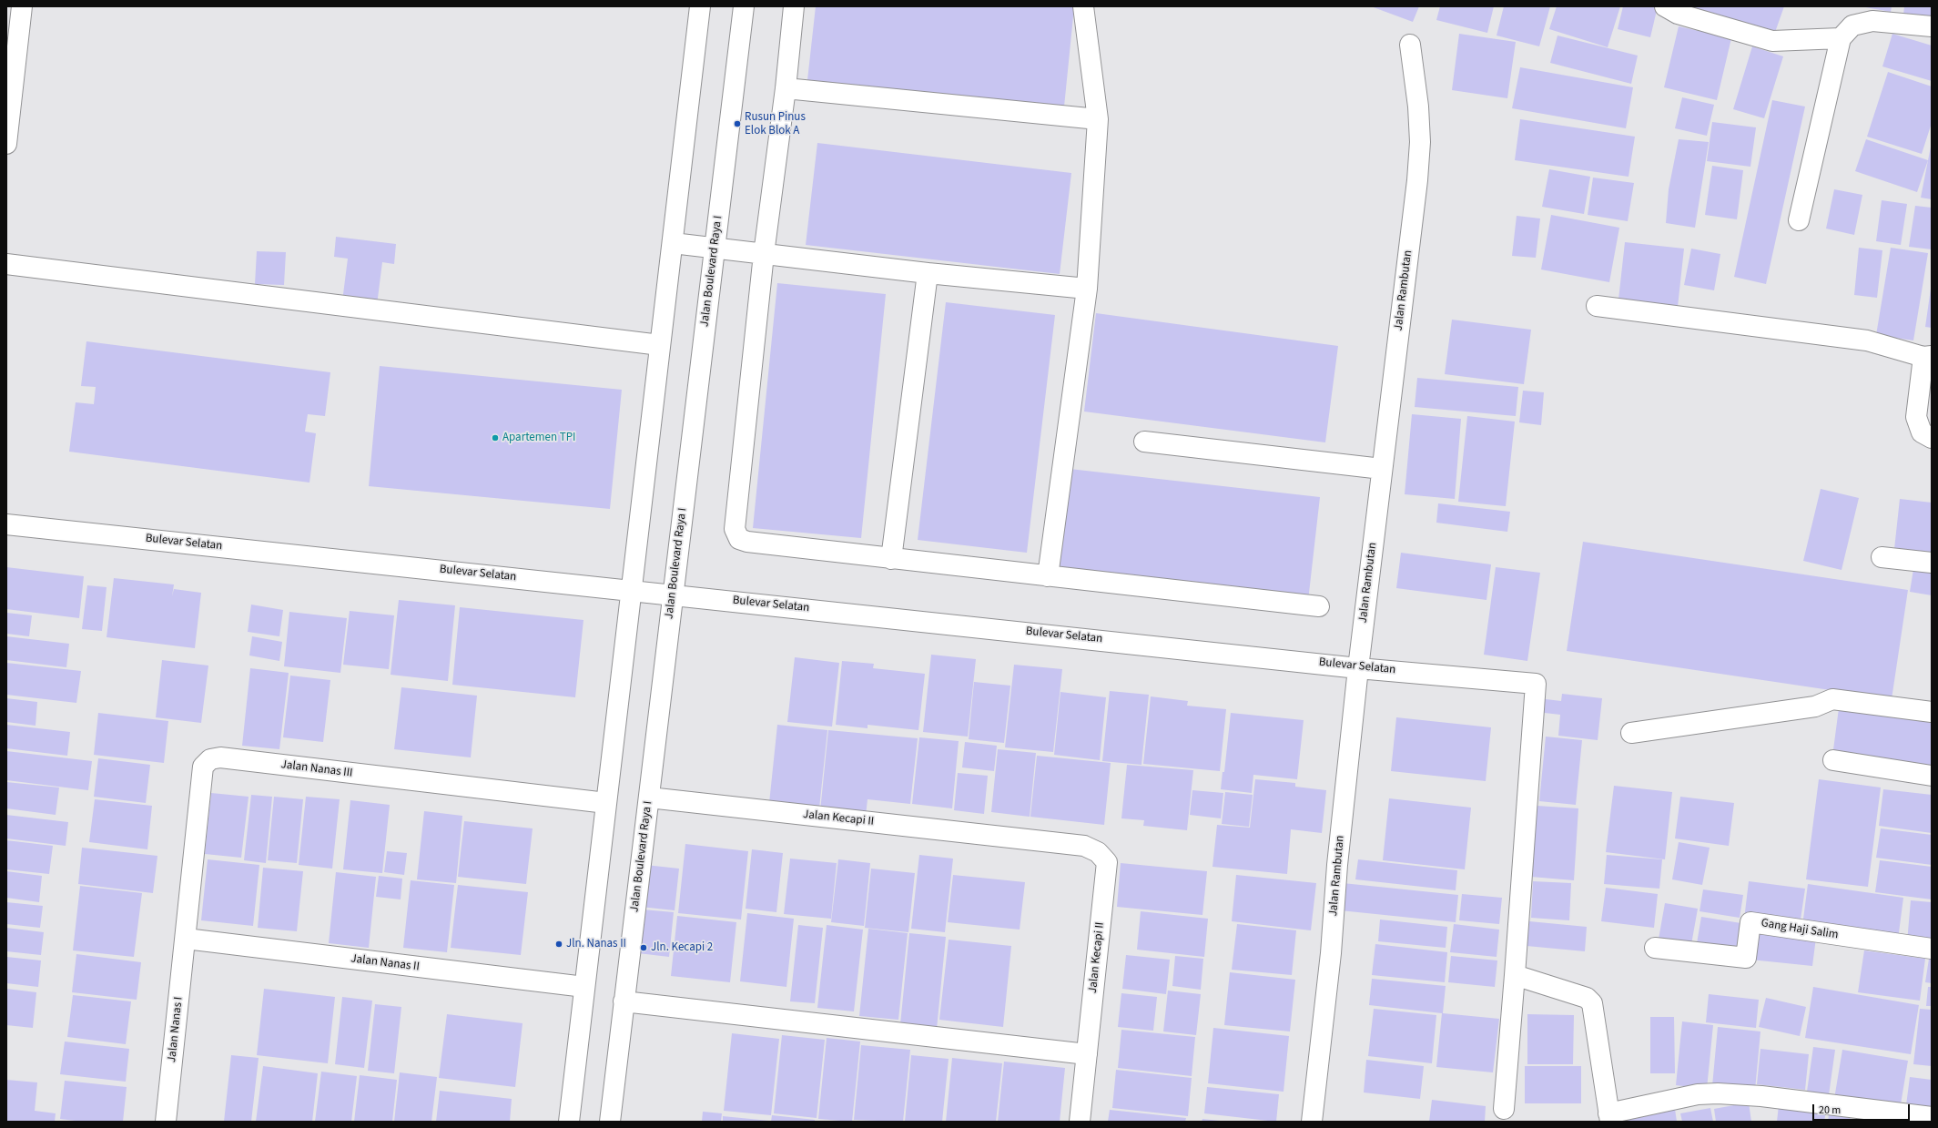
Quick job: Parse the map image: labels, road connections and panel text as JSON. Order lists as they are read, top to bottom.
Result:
{
  "streets": {
    "street": [
      "Jalan Boulevard Raya I",
      "Jalan Rambutan",
      "Bulevar Selatan",
      "Jalan Nanas III",
      "Jalan Kecapi II",
      "Gang Haji Salim",
      "Jalan Nanas II",
      "Jalan Nanas I"
    ]
  },
  "crossings": [
    ["Jalan Boulevard Raya I", "Bulevar Selatan"],
    ["Jalan Boulevard Raya I", "Jalan Kecapi II"],
    ["Jalan Rambutan", "Bulevar Selatan"],
    ["Jalan Nanas III", "Jalan Nanas II"],
    ["Jalan Nanas III", "Jalan Nanas I"],
    ["Jalan Nanas II", "Jalan Nanas I"]
  ],
  "places": [
    "Rusun Pinus Elok Blok A",
    "Apartemen TPI",
    "Jln. Nanas II",
    "Jln. Kecapi 2"
  ],
  "scale_bar": "20 m"
}
